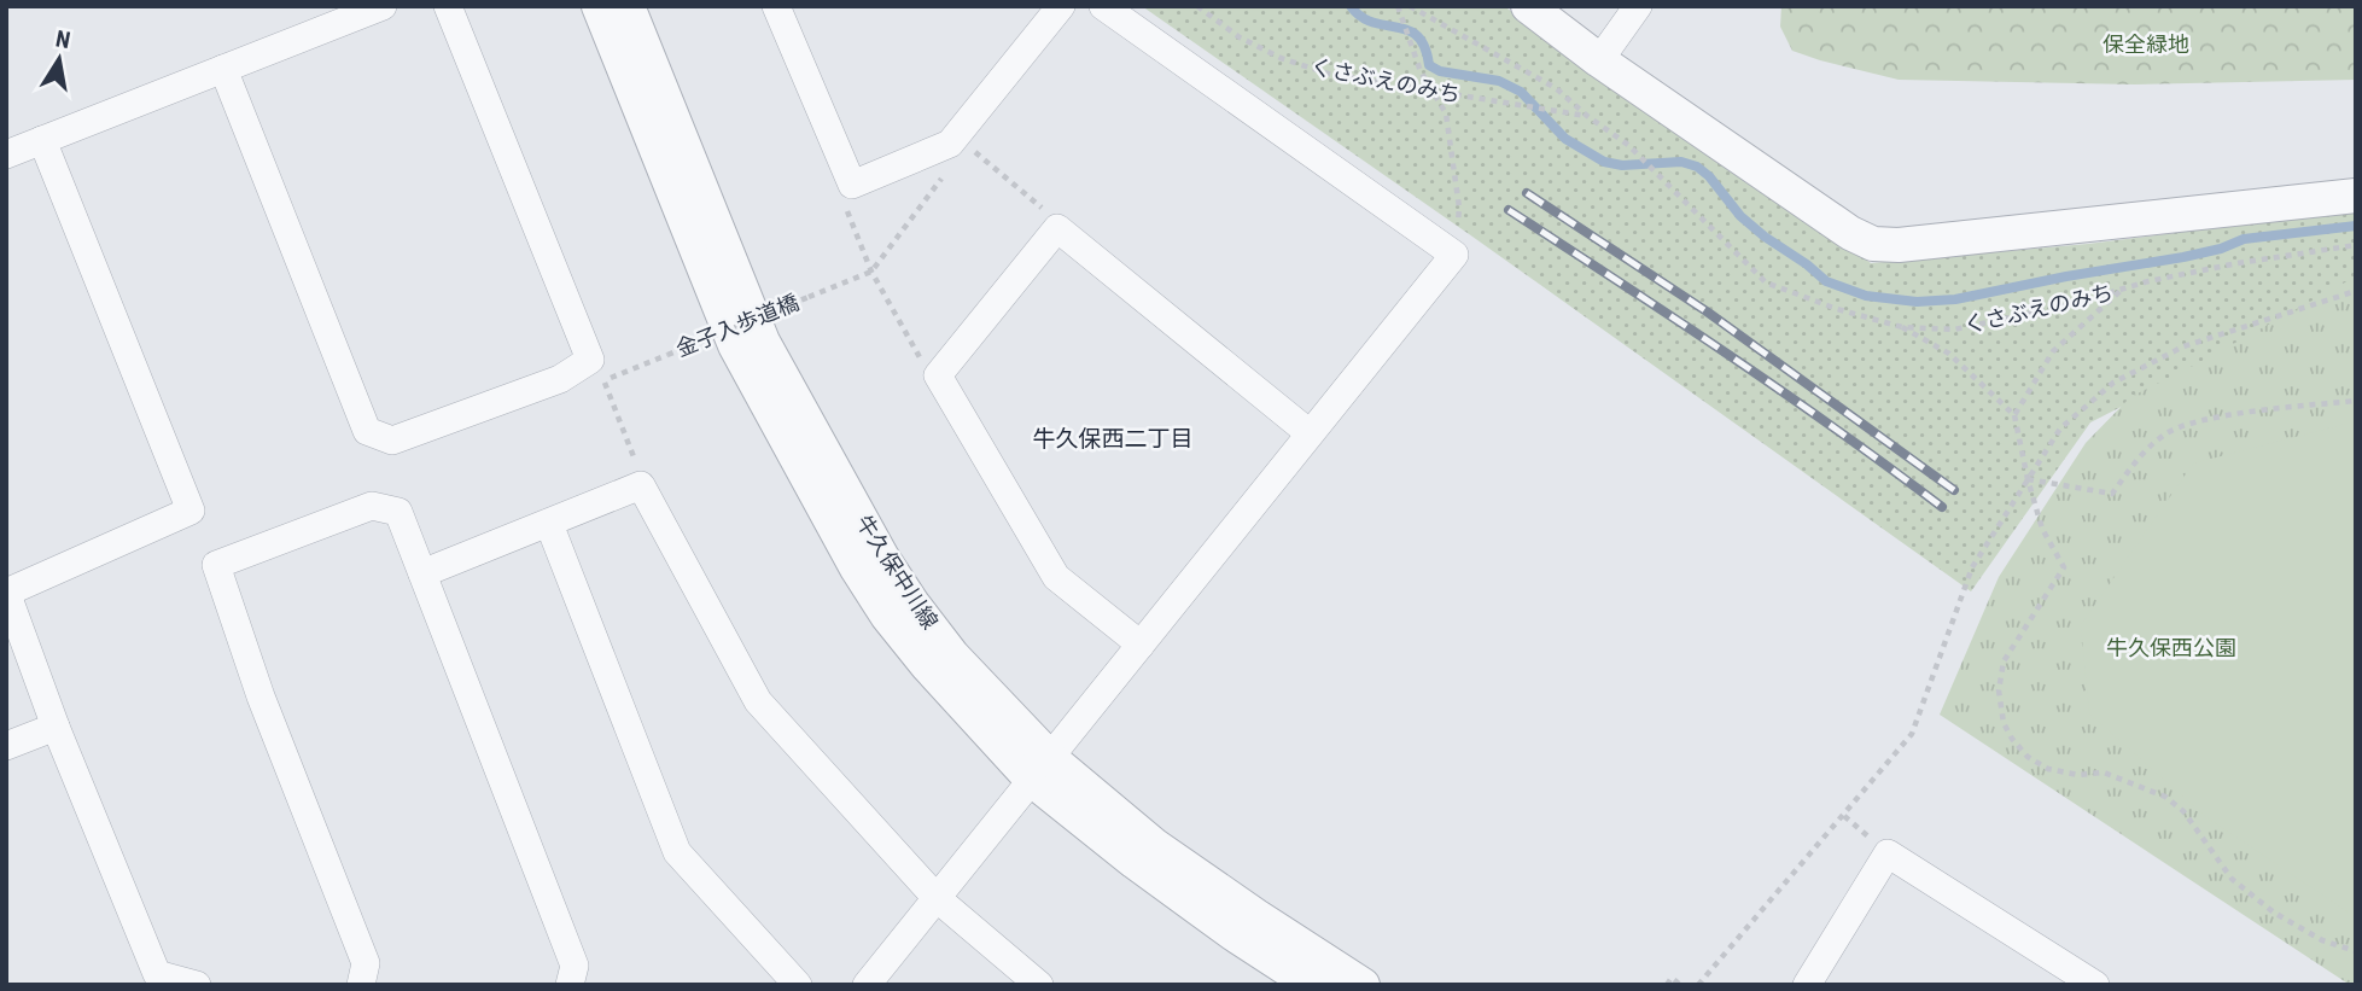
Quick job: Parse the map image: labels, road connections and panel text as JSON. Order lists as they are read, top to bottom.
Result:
{
  "streets": {
    "street": ["牛久保中川線"],
    "path": ["くさぶえのみち", "金子入歩道橋"]
  },
  "districts": ["牛久保西二丁目"],
  "parks": ["保全緑地", "牛久保西公園"],
  "north": "top"
}
